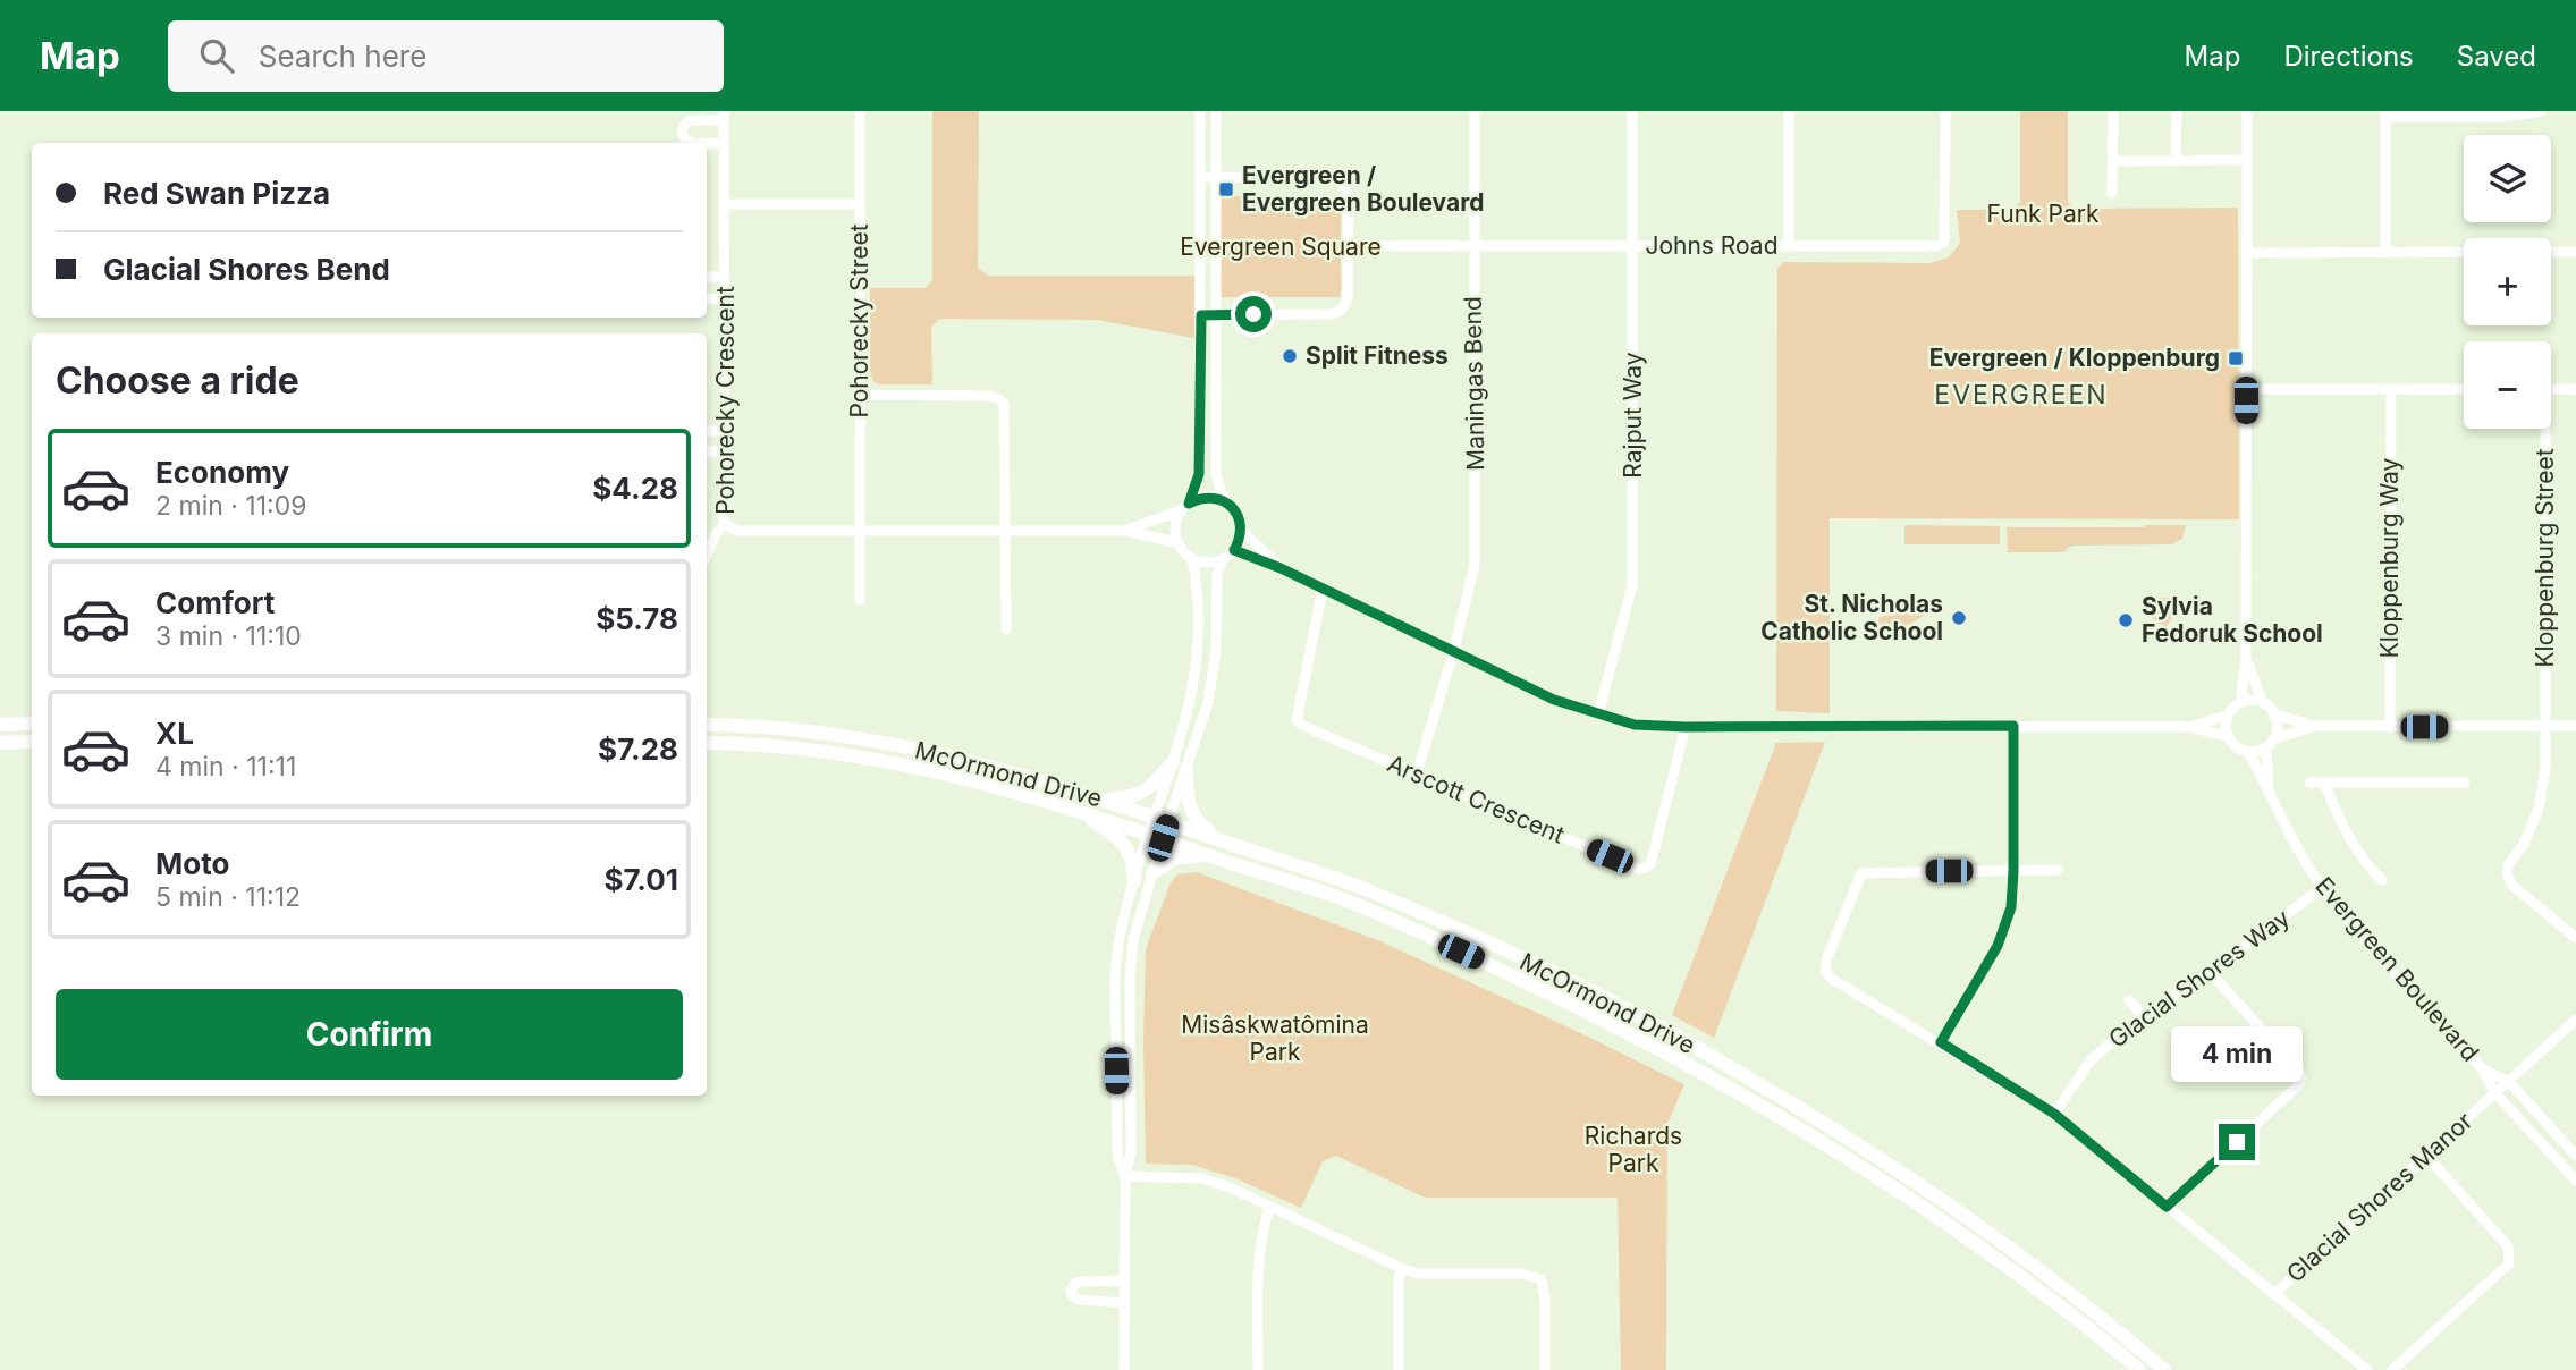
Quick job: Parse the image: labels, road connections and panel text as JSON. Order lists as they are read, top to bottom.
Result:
{
  "streets": {
    "main road": ["McOrmond Drive"],
    "street": [
      "Johns Road",
      "Pohorecky Street",
      "Maningas Bend",
      "Pohorecky Crescent",
      "Rajput Way",
      "Kloppenburg Way",
      "Kloppenburg Street",
      "Arscott Crescent",
      "Evergreen Boulevard",
      "Glacial Shores Way",
      "Glacial Shores Manor"
    ]
  },
  "crossings": [
    ["Johns Road", "Maningas Bend"],
    ["Johns Road", "Rajput Way"],
    ["Pohorecky Street", "Pohorecky Crescent"],
    ["Maningas Bend", "Arscott Crescent"],
    ["Evergreen Boulevard", "Glacial Shores Way"],
    ["Evergreen Boulevard", "Glacial Shores Manor"],
    ["Glacial Shores Way", "Glacial Shores Manor"]
  ],
  "districts": ["EVERGREEN"],
  "parks": [
    "Funk Park",
    "Evergreen Square",
    "Misâskwatômina Park",
    "Richards Park"
  ],
  "places": {
    "transit": ["Evergreen / Evergreen Boulevard", "Evergreen / Kloppenburg"],
    "other": ["Split Fitness", "St. Nicholas Catholic School", "Sylvia Fedoruk School"]
  },
  "page": {
    "header": "Map",
    "search": "Search here",
    "nav": ["Map", "Directions", "Saved"],
    "map_buttons": ["+", "−"],
    "banner": ["Red Swan Pizza", "Glacial Shores Bend"],
    "heading": "Choose a ride",
    "list": [
      {
        "name": "Economy",
        "note": "2 min · 11:09",
        "value": "$4.28"
      },
      {
        "name": "Comfort",
        "note": "3 min · 11:10",
        "value": "$5.78"
      },
      {
        "name": "XL",
        "note": "4 min · 11:11",
        "value": "$7.28"
      },
      {
        "name": "Moto",
        "note": "5 min · 11:12",
        "value": "$7.01"
      }
    ],
    "buttons": "Confirm",
    "bubble": "4 min"
  }
}
